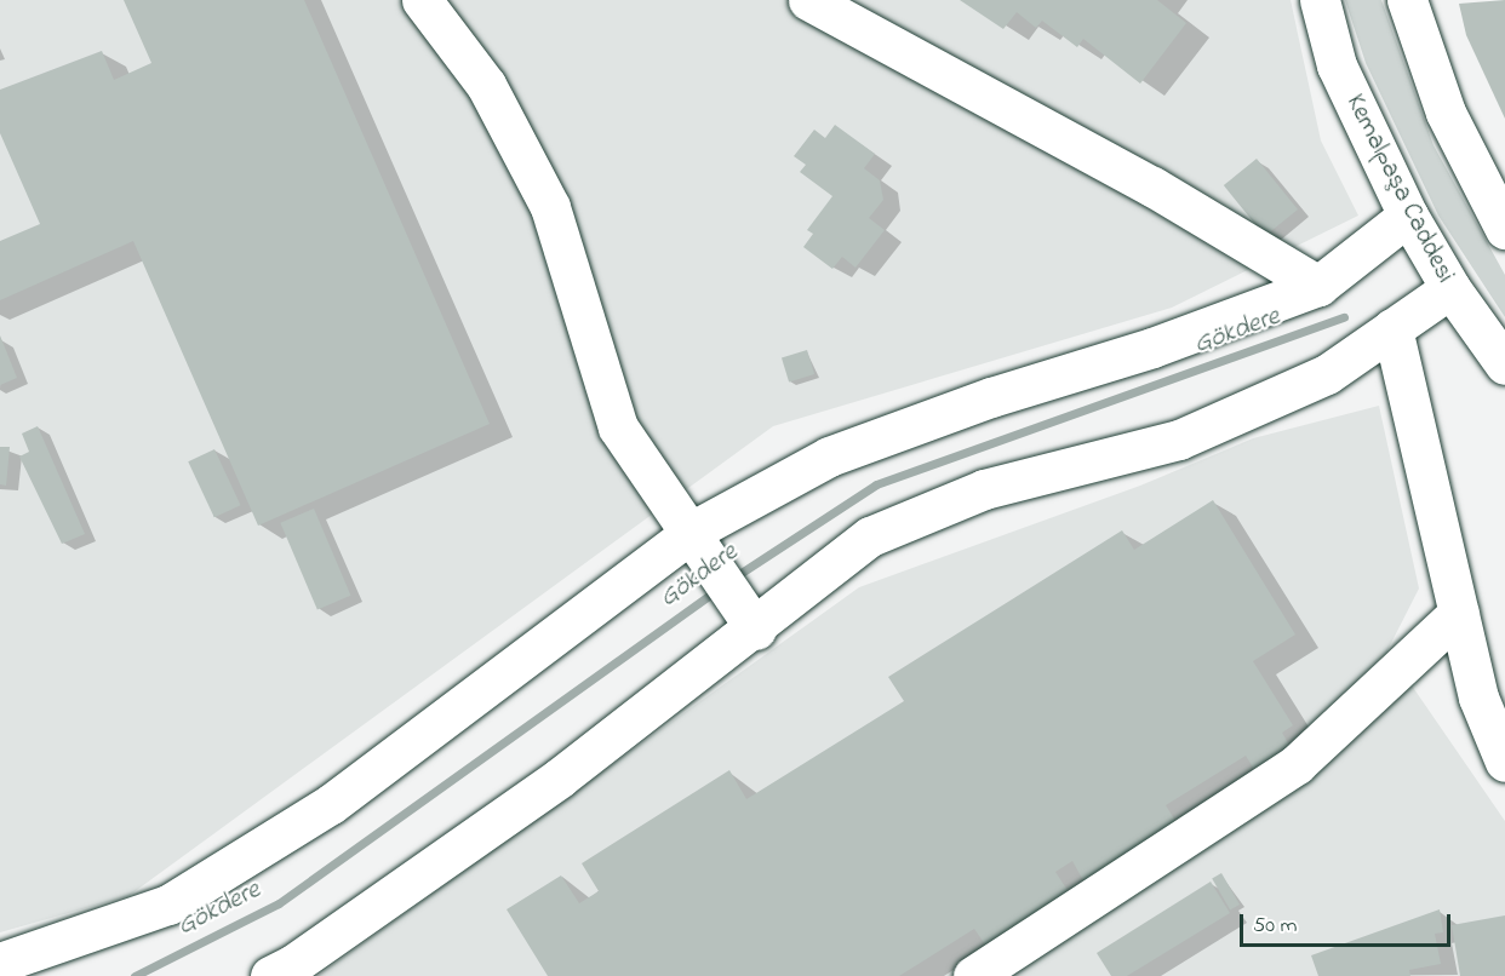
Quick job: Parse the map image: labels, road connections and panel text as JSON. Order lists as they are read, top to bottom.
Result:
{
  "streets": {
    "street": ["Kemalpaşa Caddesi"]
  },
  "water": ["Gökdere"],
  "scale_bar": "50 m"
}
